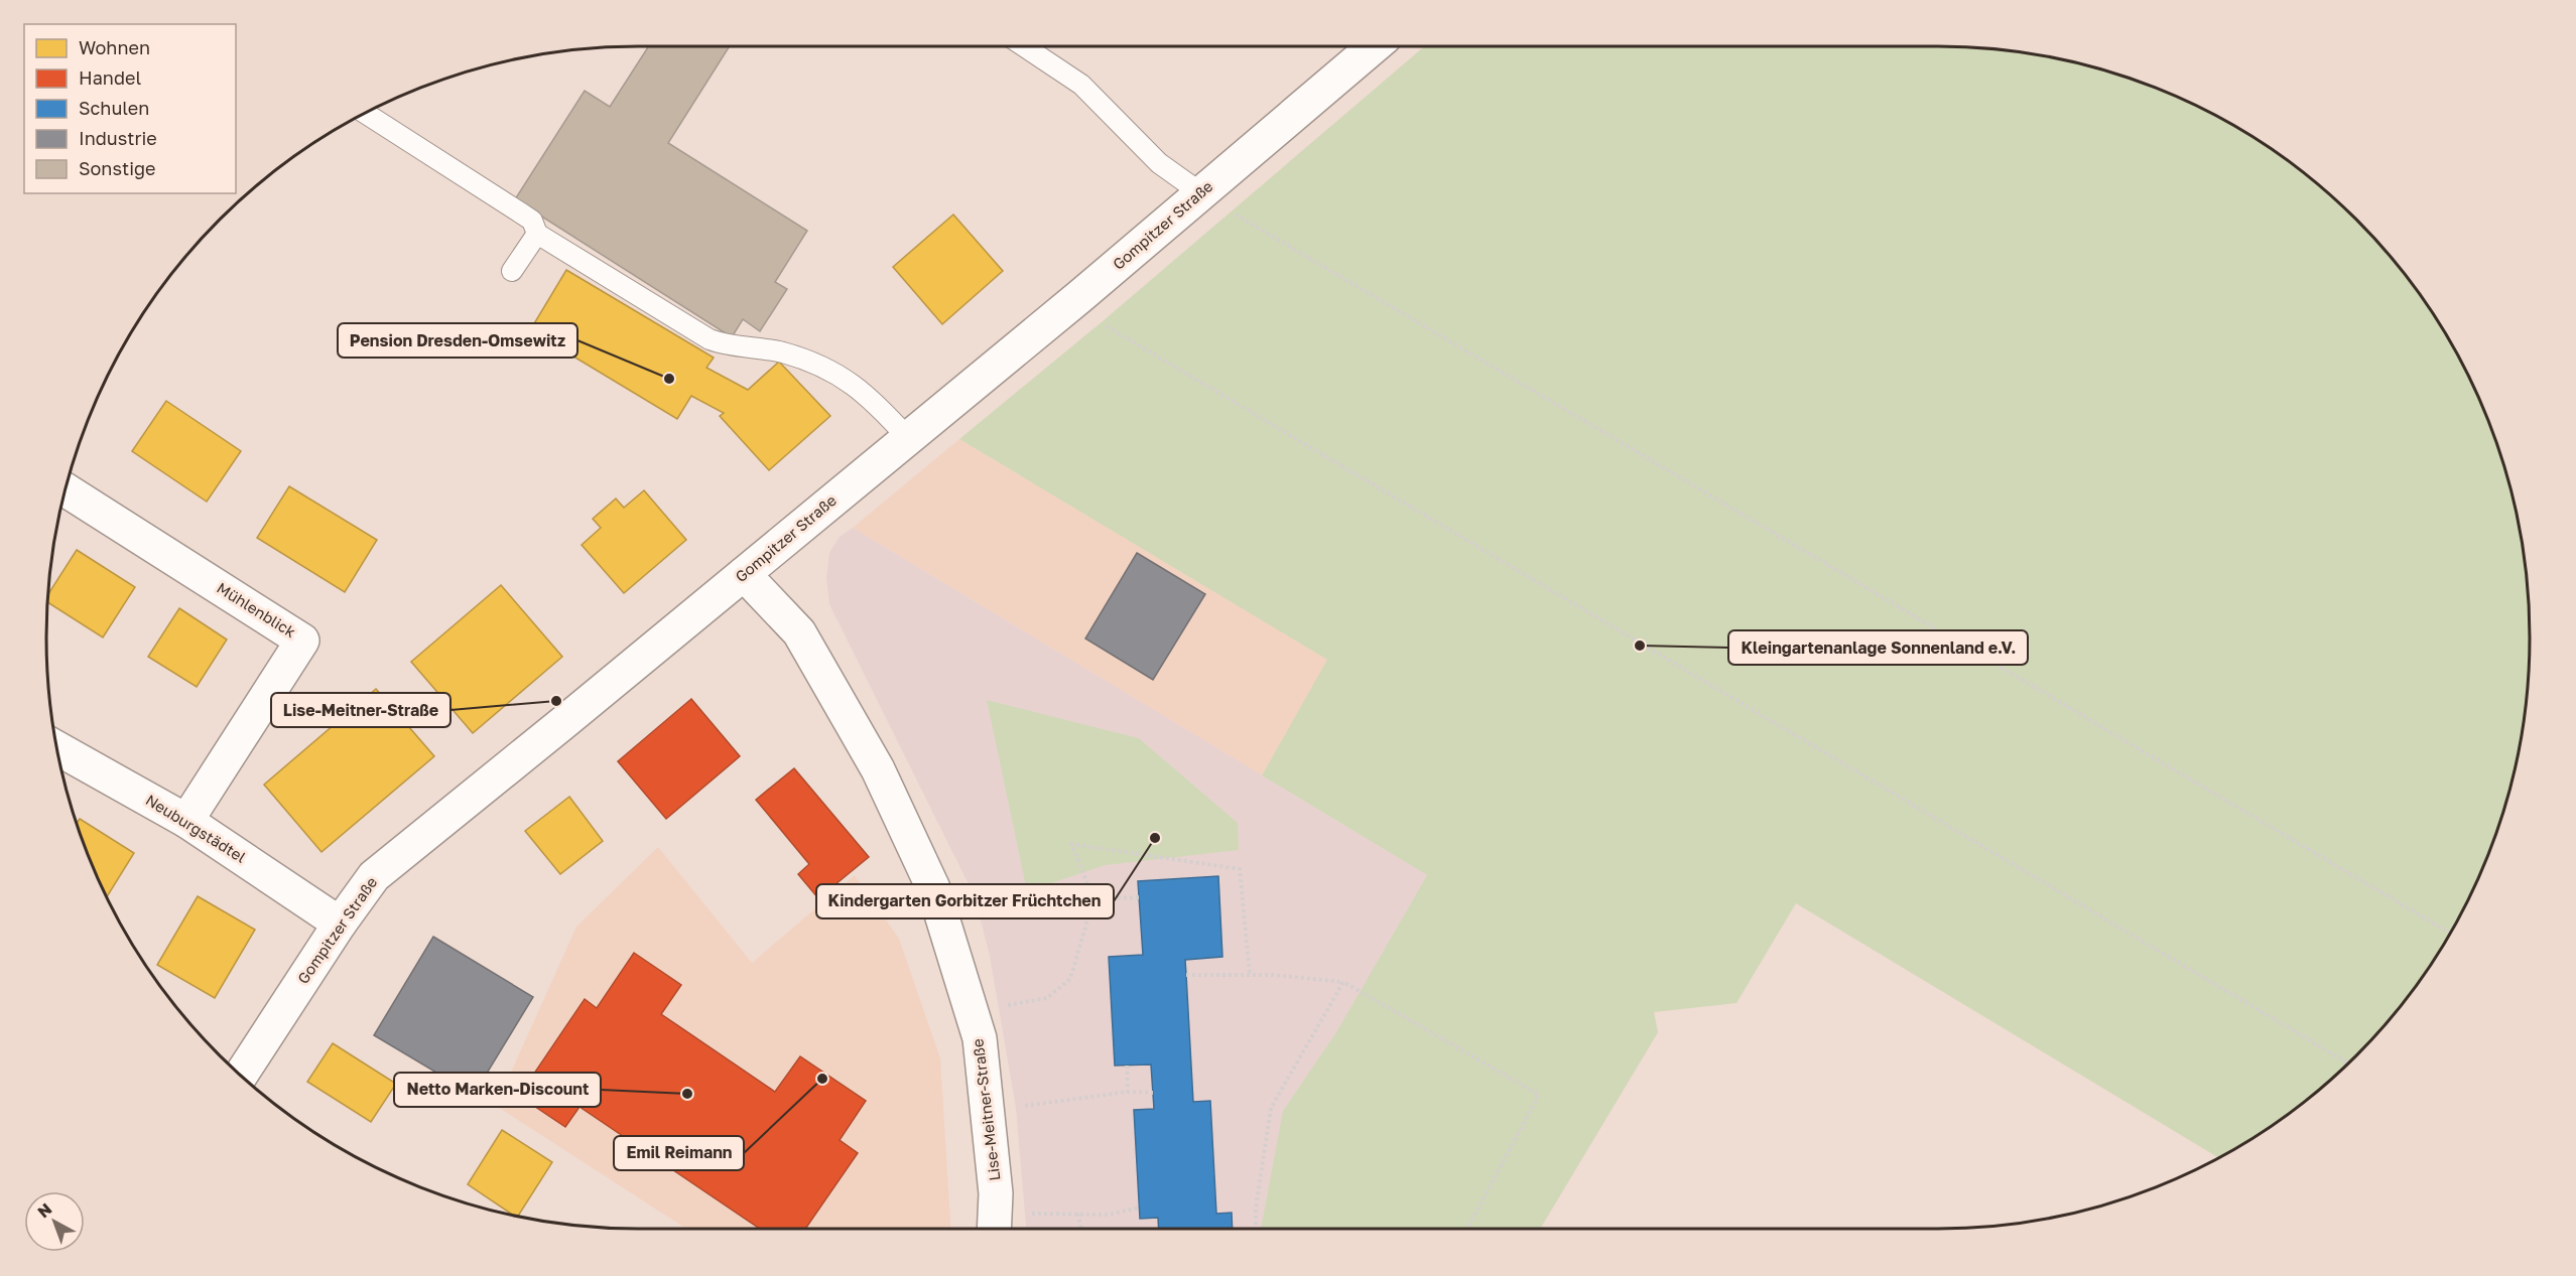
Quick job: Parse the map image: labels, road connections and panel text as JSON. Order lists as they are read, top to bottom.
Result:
{
  "streets": {
    "street": [
      "Gompitzer Straße",
      "Mühlenblick",
      "Neuburgstädtel",
      "Lise-Meitner-Straße"
    ]
  },
  "crossings": [
    ["Gompitzer Straße", "Neuburgstädtel"],
    ["Gompitzer Straße", "Lise-Meitner-Straße"],
    ["Mühlenblick", "Neuburgstädtel"]
  ],
  "places": [
    "Pension Dresden-Omsewitz",
    "Kleingartenanlage Sonnenland e.V.",
    "Lise-Meitner-Straße",
    "Kindergarten Gorbitzer Früchtchen",
    "Emil Reimann",
    "Netto Marken-Discount"
  ],
  "legend": [
    "Wohnen",
    "Handel",
    "Schulen",
    "Industrie",
    "Sonstige"
  ],
  "north": "top left"
}
